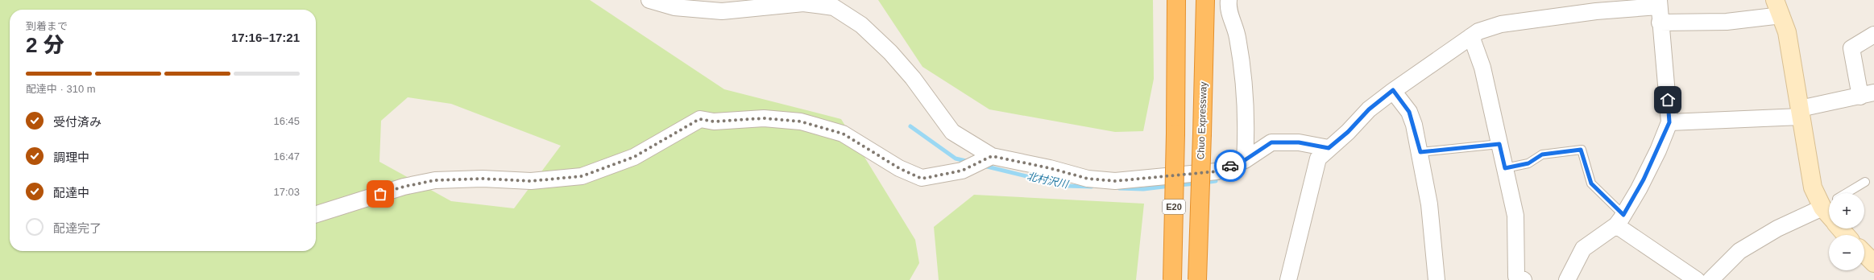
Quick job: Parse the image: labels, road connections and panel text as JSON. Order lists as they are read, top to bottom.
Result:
{
  "streets": {
    "highway": ["Chuo Expressway", "E20"]
  },
  "water": ["北村沢川"],
  "page": {
    "heading": ["2 分", "到着まで", "17:16–17:21"],
    "bar": "配達中 · 310 m",
    "list": [
      ["受付済み", "16:45"],
      ["調理中", "16:47"],
      ["配達中", "17:03"],
      "配達完了"
    ],
    "map_buttons": ["+", "−"]
  }
}
